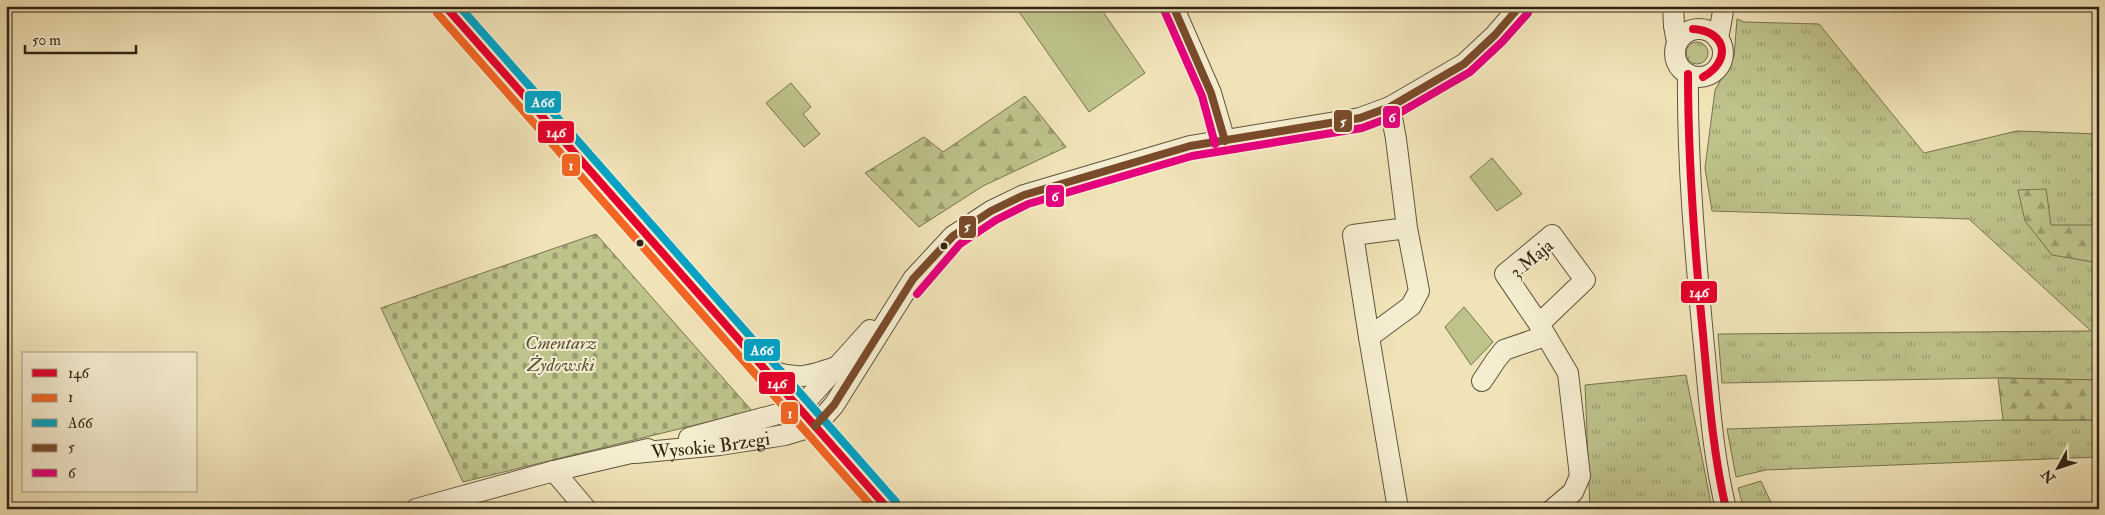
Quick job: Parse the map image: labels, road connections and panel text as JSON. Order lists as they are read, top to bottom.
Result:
{
  "streets": {
    "street": ["Wysokie Brzegi"]
  },
  "parks": ["Cmentarz Żydowski"],
  "lines": [
    "transit line 146",
    "transit line A66",
    "transit line 5",
    "transit line 6",
    "transit line 1"
  ],
  "legend": [
    "146",
    "1",
    "A66",
    "5",
    "6"
  ],
  "scale_bar": "50 m",
  "north": "bottom left"
}
